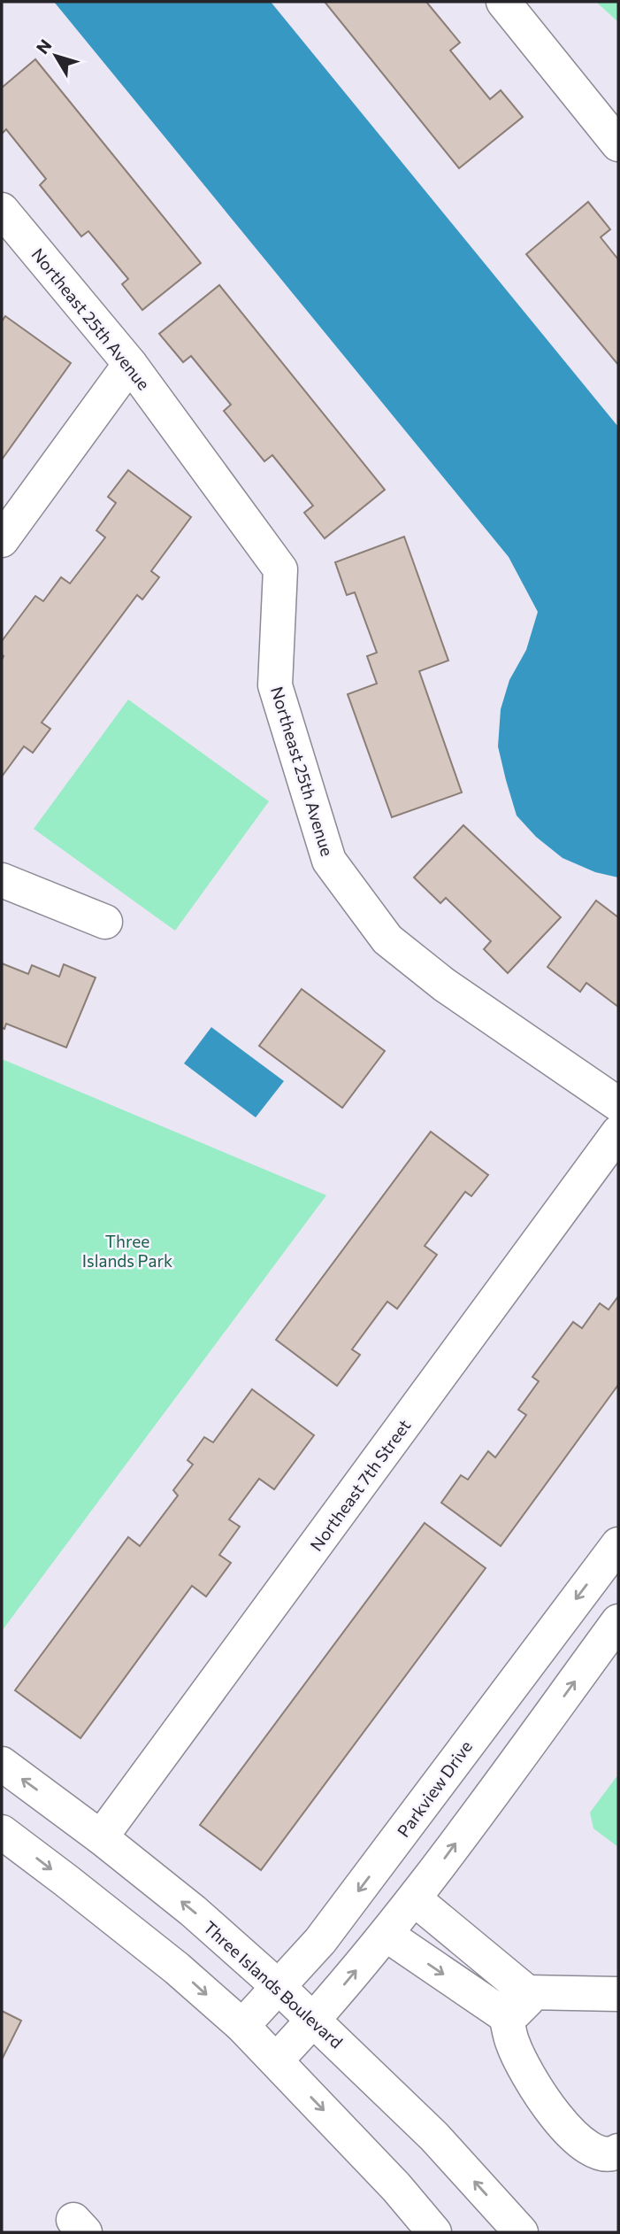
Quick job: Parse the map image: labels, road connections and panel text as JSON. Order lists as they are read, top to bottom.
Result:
{
  "streets": {
    "street": [
      "Northeast 25th Avenue",
      "Northeast 7th Street",
      "Parkview Drive",
      "Three Islands Boulevard"
    ]
  },
  "crossings": [
    ["Northeast 7th Street", "Three Islands Boulevard"],
    ["Parkview Drive", "Three Islands Boulevard"]
  ],
  "parks": ["Three Islands Park"],
  "north": "top left"
}
